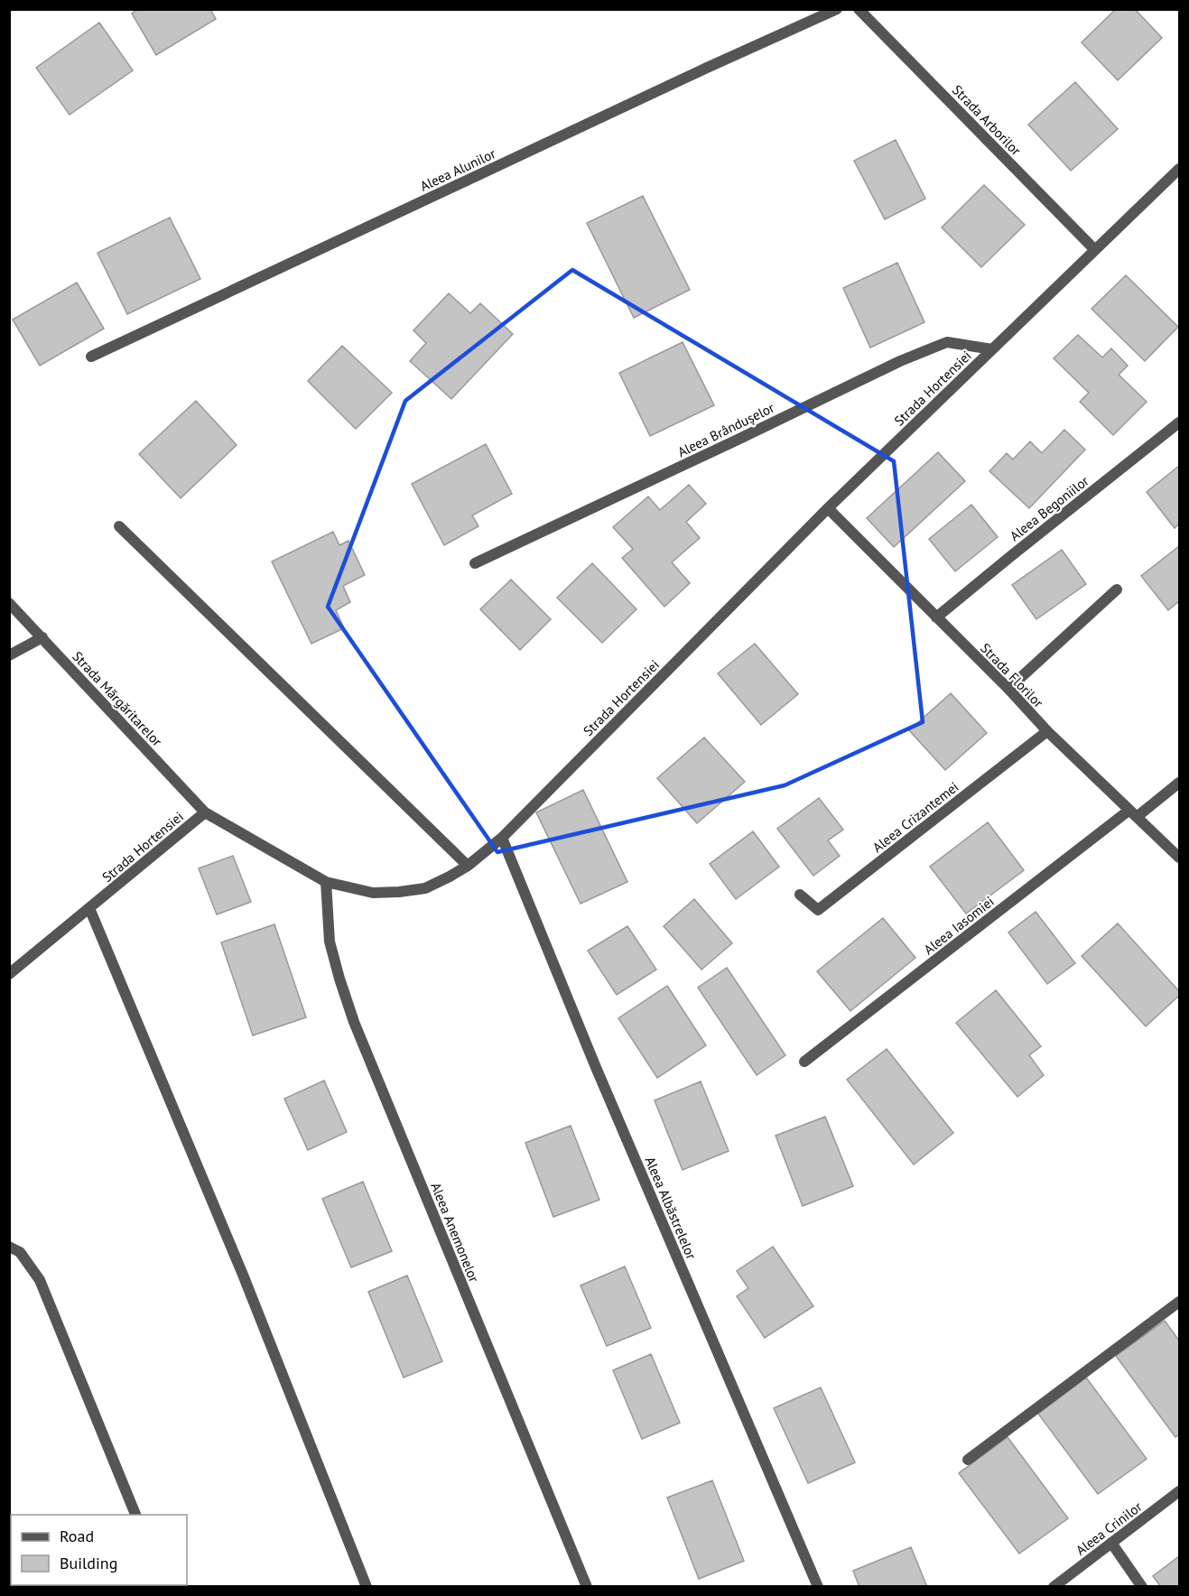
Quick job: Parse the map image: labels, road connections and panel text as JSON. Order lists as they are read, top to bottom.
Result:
{
  "streets": {
    "street": [
      "Strada Arborilor",
      "Aleea Alunilor",
      "Strada Hortensiei",
      "Aleea Brândușelor",
      "Aleea Begoniilor",
      "Strada Florilor",
      "Strada Mărgăritarelor",
      "Aleea Crizantemei",
      "Aleea Iasomiei",
      "Aleea Albăstrelelor",
      "Aleea Anemonelor",
      "Aleea Crinilor"
    ]
  },
  "crossings": [
    ["Strada Arborilor", "Strada Hortensiei"],
    ["Strada Hortensiei", "Aleea Brândușelor"],
    ["Strada Hortensiei", "Strada Florilor"],
    ["Strada Hortensiei", "Strada Mărgăritarelor"],
    ["Strada Hortensiei", "Aleea Albăstrelelor"],
    ["Strada Hortensiei", "Aleea Anemonelor"],
    ["Aleea Begoniilor", "Strada Florilor"],
    ["Strada Florilor", "Aleea Crizantemei"],
    ["Strada Florilor", "Aleea Iasomiei"]
  ],
  "legend": ["Road", "Building"]
}
